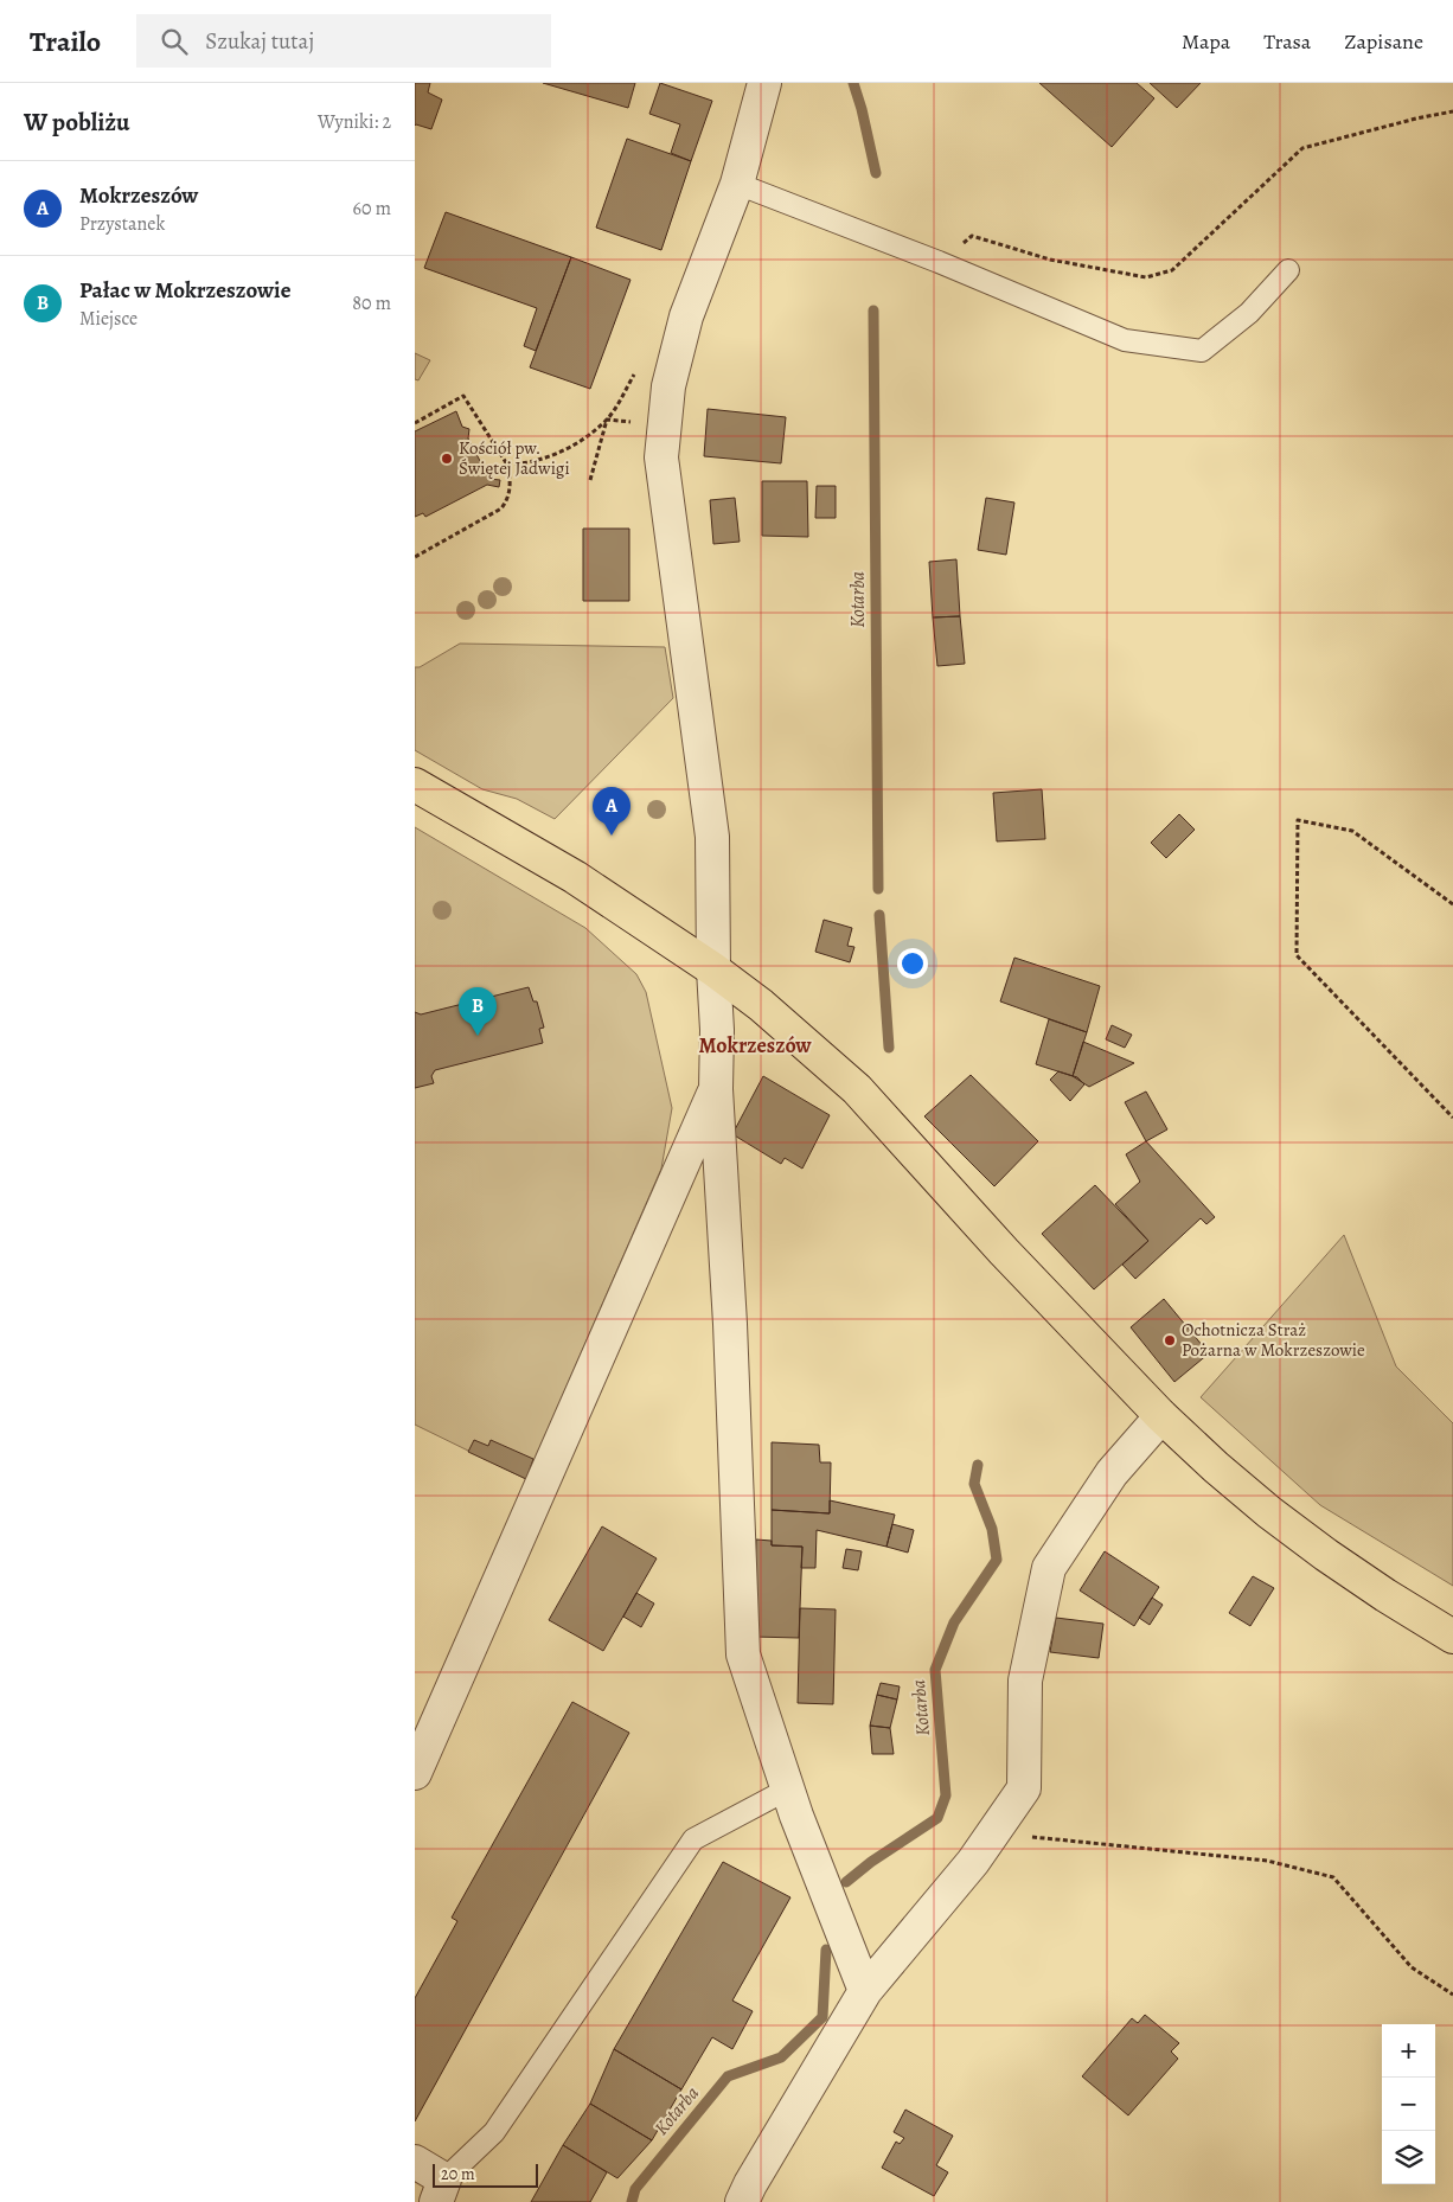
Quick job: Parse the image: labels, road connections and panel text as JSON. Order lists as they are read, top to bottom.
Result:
{
  "districts": ["Mokrzeszów"],
  "water": ["Kotarba"],
  "places": ["Kościół pw. Świętej Jadwigi", "Ochotnicza Straż Pożarna w Mokrzeszowie"],
  "scale_bar": "20 m",
  "page": {
    "header": "Trailo",
    "search": "Szukaj tutaj",
    "nav": ["Mapa", "Trasa", "Zapisane"],
    "heading": ["W pobliżu", "Wyniki: 2"],
    "list": [
      {
        "mark": "A",
        "name": "Mokrzeszów",
        "note": "Przystanek",
        "value": "60 m"
      },
      {
        "mark": "B",
        "name": "Pałac w Mokrzeszowie",
        "note": "Miejsce",
        "value": "80 m"
      }
    ],
    "pins": ["A", "B"],
    "map_buttons": ["+", "−"],
    "scale": "20 m"
  }
}
